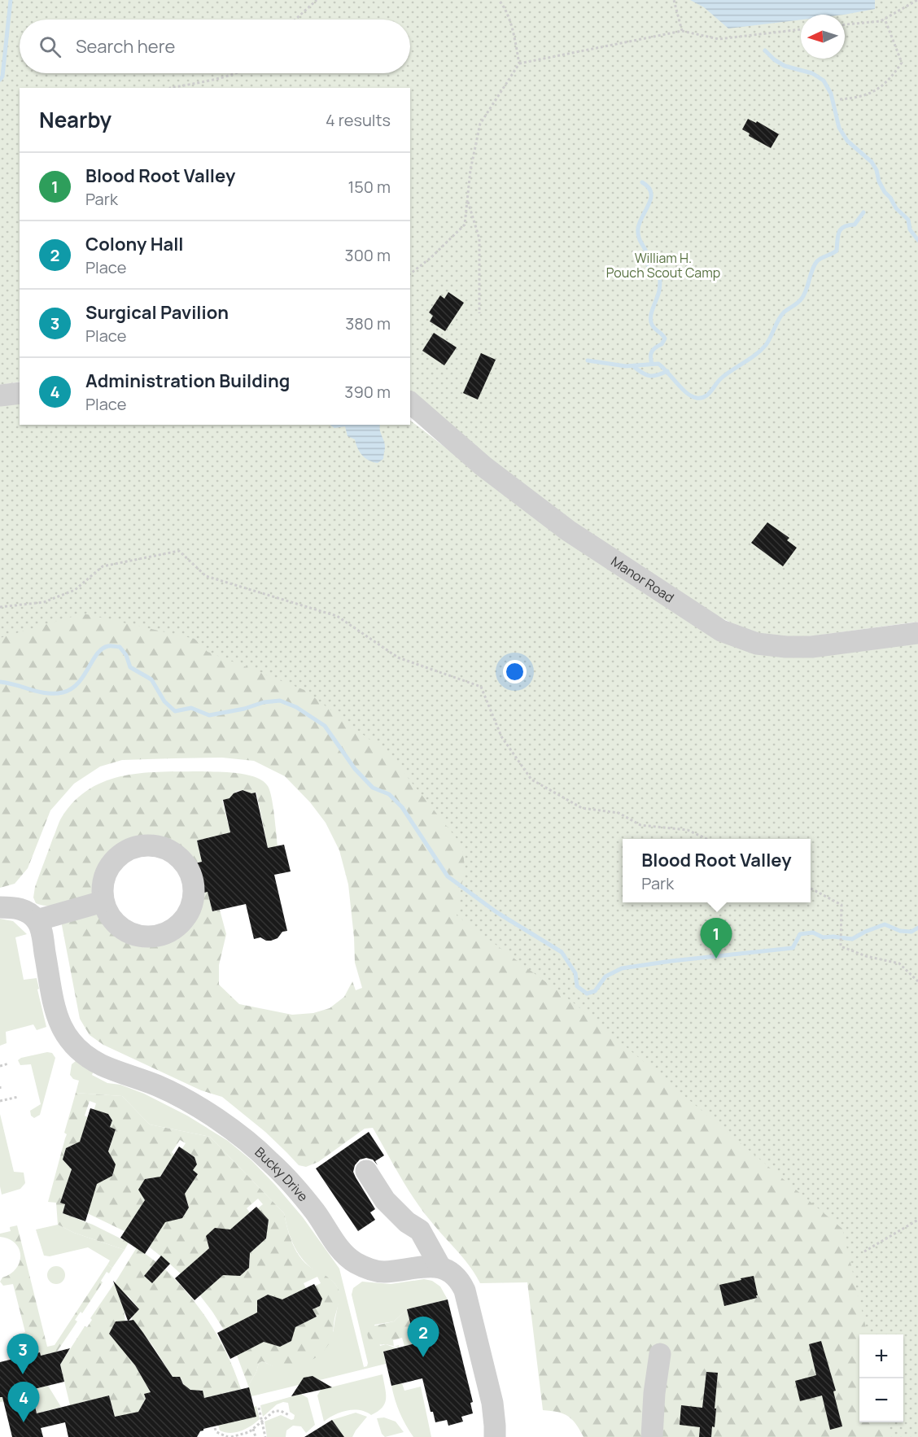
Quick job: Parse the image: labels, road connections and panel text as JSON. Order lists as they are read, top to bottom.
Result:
{
  "streets": {
    "street": ["Manor Road", "Bucky Drive"]
  },
  "parks": ["William H. Pouch Scout Camp"],
  "north": "left",
  "page": {
    "search": "Search here",
    "heading": ["Nearby", "4 results"],
    "list": [
      {
        "mark": "1",
        "name": "Blood Root Valley",
        "note": "Park",
        "value": "150 m"
      },
      {
        "mark": "2",
        "name": "Colony Hall",
        "note": "Place",
        "value": "300 m"
      },
      {
        "mark": "3",
        "name": "Surgical Pavilion",
        "note": "Place",
        "value": "380 m"
      },
      {
        "mark": "4",
        "name": "Administration Building",
        "note": "Place",
        "value": "390 m"
      }
    ],
    "popup": ["Blood Root Valley", "Park"],
    "pins": [
      "1",
      "2",
      "3",
      "4"
    ],
    "map_buttons": ["+", "−"]
  }
}
